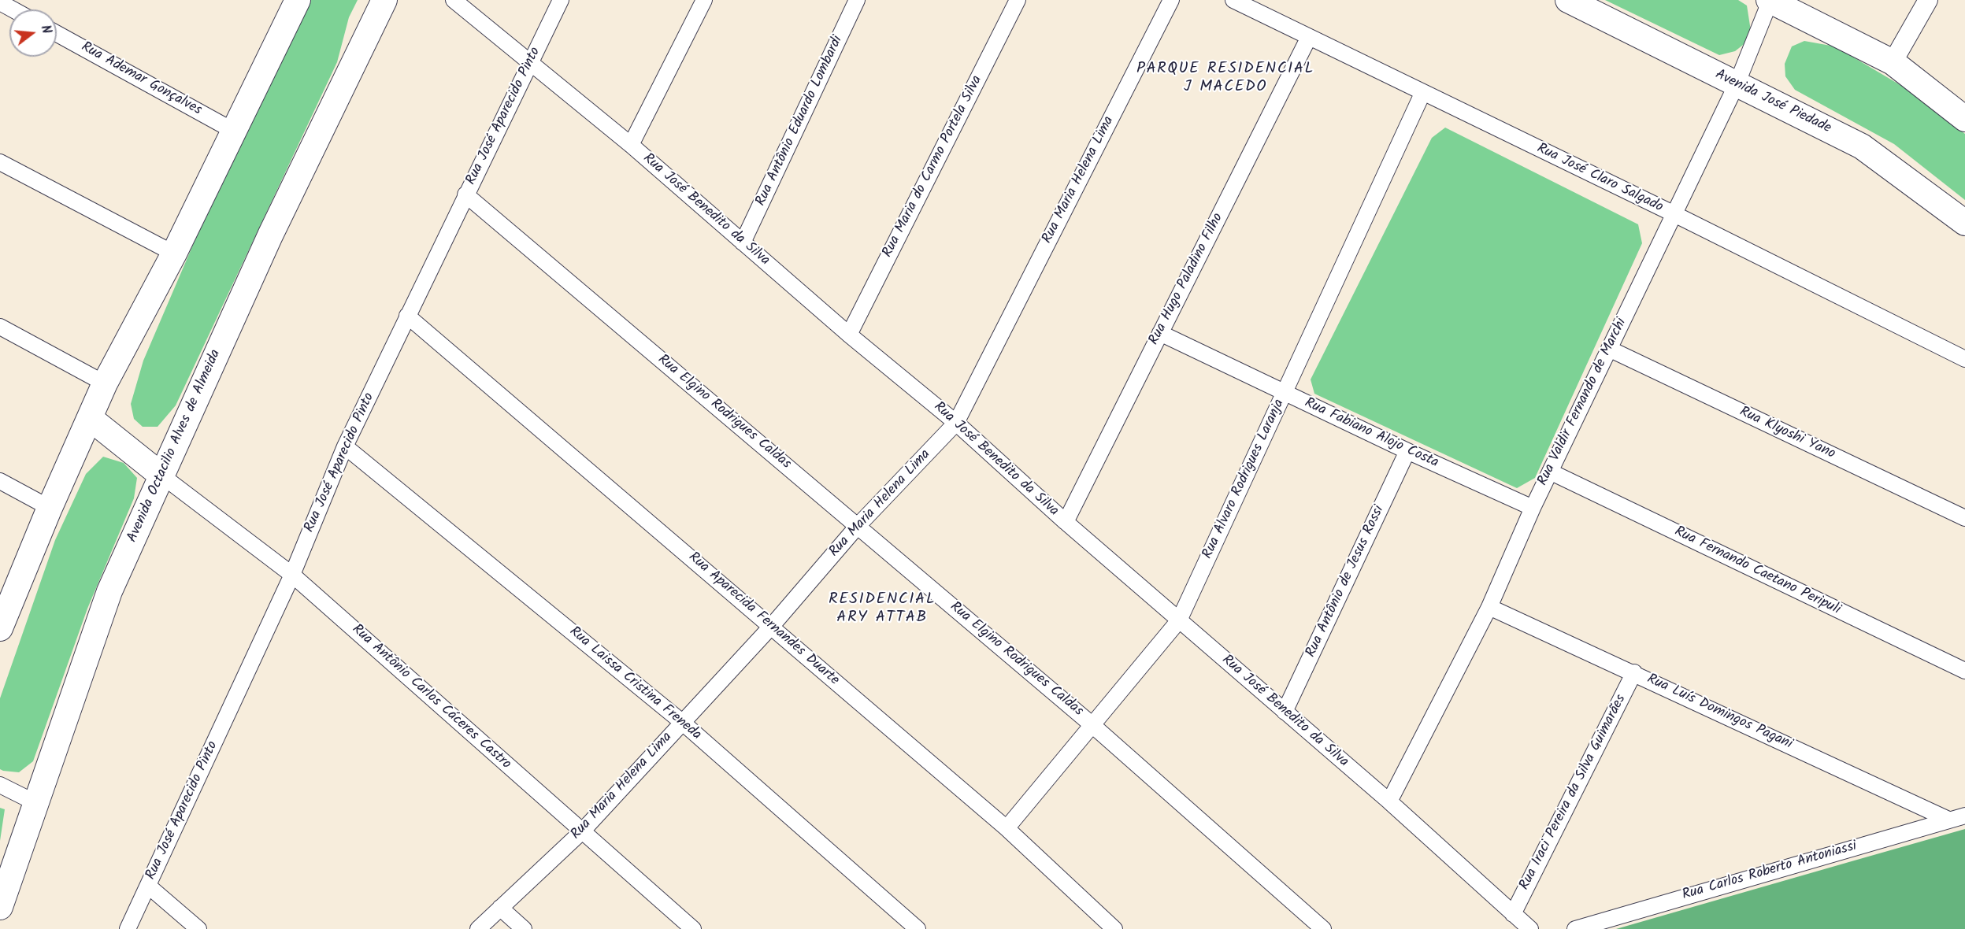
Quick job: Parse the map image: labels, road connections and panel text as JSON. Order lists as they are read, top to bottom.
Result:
{
  "streets": {
    "main road": ["Avenida José Piedade", "Avenida Octacilio Alves de Almeida"],
    "street": [
      "Rua Ademar Gonçalves",
      "Rua José Aparecido Pinto",
      "Rua Antônio Eduardo Lombardi",
      "Rua Maria do Carmo Portela Silva",
      "Rua José Claro Salgado",
      "Rua Maria Helena Lima",
      "Rua José Benedito da Silva",
      "Rua Hugo Paladino Filho",
      "Rua Valdir Fernando de Marchi",
      "Rua Elgino Rodrigues Caldas",
      "Rua Fabiano Alojo Costa",
      "Rua Klyoshi Yano",
      "Rua Alvaro Rodrigues Laranja",
      "Rua Fernando Caetano Peripuli",
      "Rua Antônio de Jesus Rossi",
      "Rua Aparecida Fernandes Duarte",
      "Rua Laissa Cristina Freneda",
      "Rua Antônio Carlos Cáceres Castro",
      "Rua Luís Domingos Pagani",
      "Rua Iraci Pereira da Silva Guimarães",
      "Rua Carlos Roberto Antoniassi"
    ]
  },
  "crossings": [
    ["Avenida José Piedade", "Rua Valdir Fernando de Marchi"],
    ["Rua José Aparecido Pinto", "Rua José Benedito da Silva"],
    ["Rua José Aparecido Pinto", "Rua Elgino Rodrigues Caldas"],
    ["Rua José Aparecido Pinto", "Rua Aparecida Fernandes Duarte"],
    ["Rua José Aparecido Pinto", "Rua Laissa Cristina Freneda"],
    ["Rua José Aparecido Pinto", "Rua Antônio Carlos Cáceres Castro"],
    ["Rua Antônio Eduardo Lombardi", "Rua José Benedito da Silva"],
    ["Rua Maria do Carmo Portela Silva", "Rua José Benedito da Silva"],
    ["Rua José Claro Salgado", "Rua Hugo Paladino Filho"],
    ["Rua José Claro Salgado", "Rua Valdir Fernando de Marchi"],
    ["Rua José Claro Salgado", "Rua Alvaro Rodrigues Laranja"],
    ["Rua Maria Helena Lima", "Rua José Benedito da Silva"],
    ["Rua Maria Helena Lima", "Rua Elgino Rodrigues Caldas"],
    ["Rua Maria Helena Lima", "Rua Aparecida Fernandes Duarte"],
    ["Rua Maria Helena Lima", "Rua Laissa Cristina Freneda"],
    ["Rua Maria Helena Lima", "Rua Antônio Carlos Cáceres Castro"],
    ["Rua José Benedito da Silva", "Rua Hugo Paladino Filho"],
    ["Rua José Benedito da Silva", "Rua Valdir Fernando de Marchi"],
    ["Rua José Benedito da Silva", "Rua Alvaro Rodrigues Laranja"],
    ["Rua José Benedito da Silva", "Rua Antônio de Jesus Rossi"],
    ["Rua José Benedito da Silva", "Rua Iraci Pereira da Silva Guimarães"],
    ["Rua Hugo Paladino Filho", "Rua Fabiano Alojo Costa"],
    ["Rua Valdir Fernando de Marchi", "Rua Fabiano Alojo Costa"],
    ["Rua Valdir Fernando de Marchi", "Rua Klyoshi Yano"],
    ["Rua Valdir Fernando de Marchi", "Rua Fernando Caetano Peripuli"],
    ["Rua Valdir Fernando de Marchi", "Rua Luís Domingos Pagani"],
    ["Rua Elgino Rodrigues Caldas", "Rua Alvaro Rodrigues Laranja"],
    ["Rua Fabiano Alojo Costa", "Rua Alvaro Rodrigues Laranja"],
    ["Rua Fabiano Alojo Costa", "Rua Antônio de Jesus Rossi"],
    ["Avenida Octacilio Alves de Almeida", "Rua Antônio Carlos Cáceres Castro"],
    ["Rua Alvaro Rodrigues Laranja", "Rua Aparecida Fernandes Duarte"],
    ["Rua Luís Domingos Pagani", "Rua Iraci Pereira da Silva Guimarães"],
    ["Rua Luís Domingos Pagani", "Rua Carlos Roberto Antoniassi"]
  ],
  "districts": ["PARQUE RESIDENCIAL J MACEDO", "RESIDENCIAL ARY ATTAB"],
  "north": "right"
}
